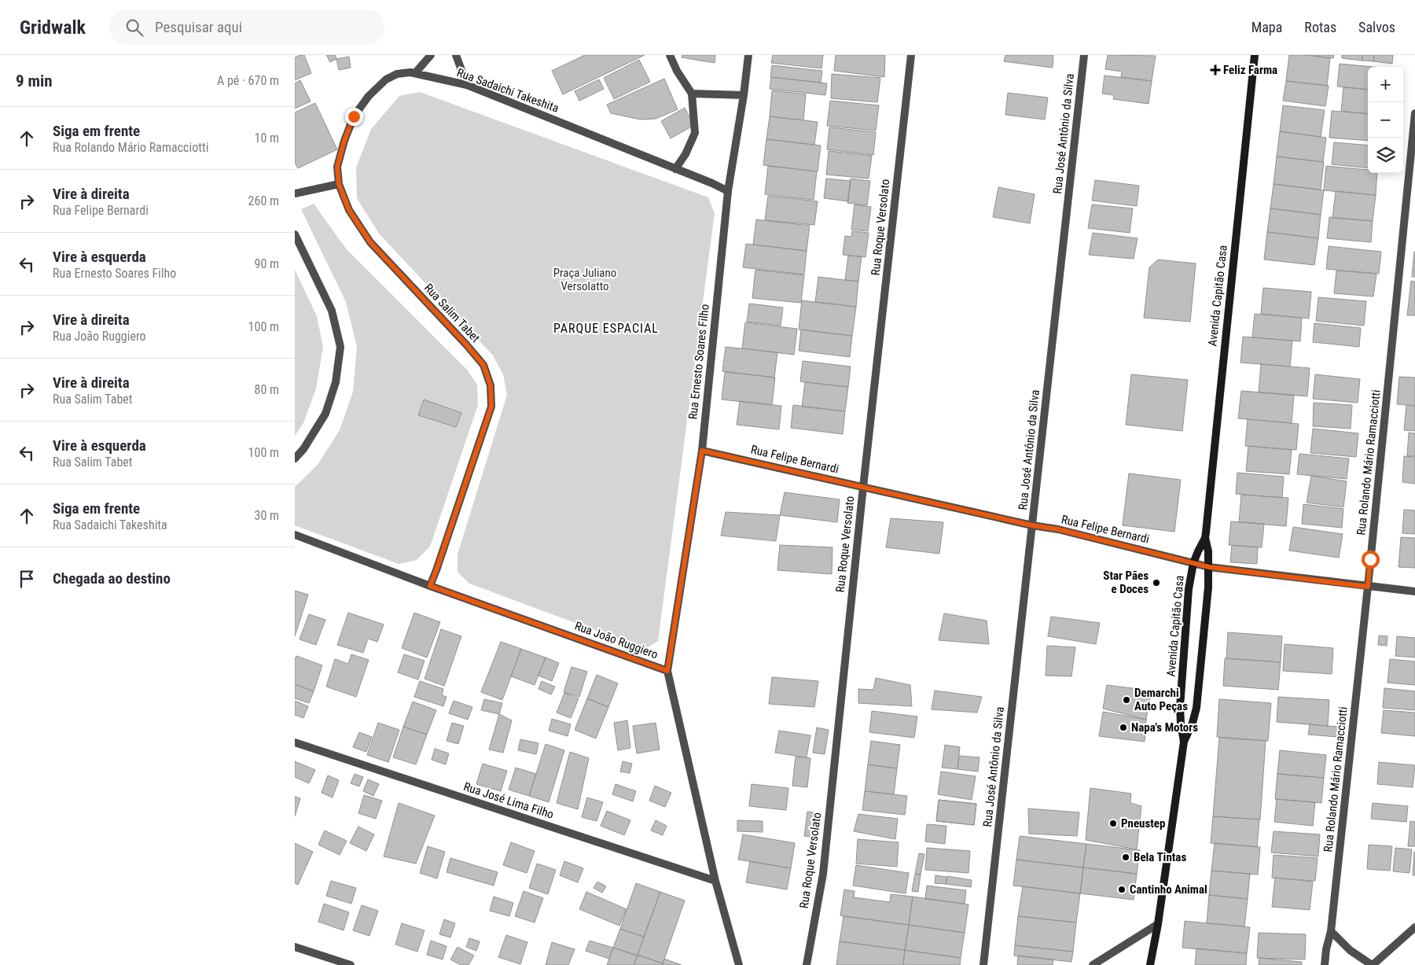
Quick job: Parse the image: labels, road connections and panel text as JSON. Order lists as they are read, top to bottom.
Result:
{
  "streets": {
    "main road": ["Avenida Capitão Casa"],
    "street": [
      "Rua Sadaichi Takeshita",
      "Rua José Antônio da Silva",
      "Rua Roque Versolato",
      "Rua Salim Tabet",
      "Rua Ernesto Soares Filho",
      "Rua Felipe Bernardi",
      "Rua Rolando Mário Ramacciotti",
      "Rua João Ruggiero",
      "Rua José Lima Filho"
    ]
  },
  "crossings": [
    ["Rua Sadaichi Takeshita", "Rua Salim Tabet"],
    ["Rua Sadaichi Takeshita", "Rua Ernesto Soares Filho"],
    ["Rua José Antônio da Silva", "Rua Felipe Bernardi"],
    ["Rua Roque Versolato", "Rua Felipe Bernardi"],
    ["Avenida Capitão Casa", "Rua Felipe Bernardi"],
    ["Rua Salim Tabet", "Rua João Ruggiero"],
    ["Rua Ernesto Soares Filho", "Rua Felipe Bernardi"],
    ["Rua Ernesto Soares Filho", "Rua João Ruggiero"],
    ["Rua Felipe Bernardi", "Rua Rolando Mário Ramacciotti"],
    ["Rua João Ruggiero", "Rua José Lima Filho"]
  ],
  "districts": ["PARQUE ESPACIAL"],
  "parks": ["Praça Juliano Versolatto"],
  "places": {
    "health": ["Feliz Farma"],
    "other": [
      "Star Pães e Doces",
      "Demarchi Auto Peças",
      "Napa's Motors",
      "Pneustep",
      "Bela Tintas",
      "Cantinho Animal"
    ]
  },
  "page": {
    "header": "Gridwalk",
    "search": "Pesquisar aqui",
    "nav": ["Mapa", "Rotas", "Salvos"],
    "heading": ["9 min", "A pé · 670 m"],
    "map_buttons": ["+", "−"],
    "list": [
      ["Siga em frente", "Rua Rolando Mário Ramacciotti", "10 m"],
      ["Vire à direita", "Rua Felipe Bernardi", "260 m"],
      ["Vire à esquerda", "Rua Ernesto Soares Filho", "90 m"],
      ["Vire à direita", "Rua João Ruggiero", "100 m"],
      ["Vire à direita", "Rua Salim Tabet", "80 m"],
      ["Vire à esquerda", "Rua Salim Tabet", "100 m"],
      ["Siga em frente", "Rua Sadaichi Takeshita", "30 m"],
      "Chegada ao destino"
    ]
  }
}
